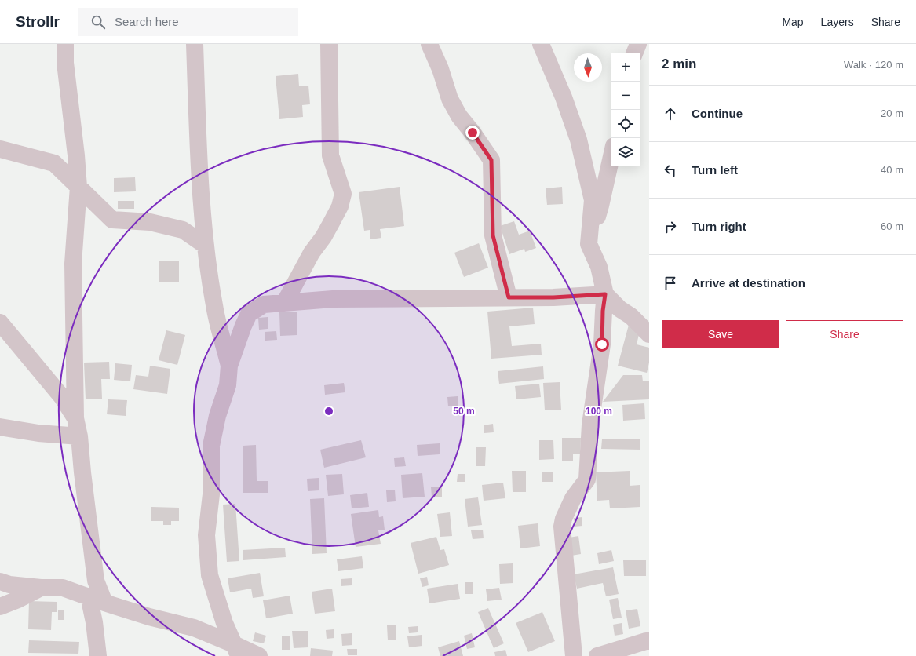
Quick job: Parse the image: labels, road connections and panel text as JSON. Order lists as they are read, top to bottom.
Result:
{
  "north": "bottom",
  "page": {
    "header": "Strollr",
    "search": "Search here",
    "nav": ["Map", "Layers", "Share"],
    "heading": ["2 min", "Walk · 120 m"],
    "map_buttons": ["+", "−"],
    "list": [
      ["Continue", "20 m"],
      ["Turn left", "40 m"],
      ["Turn right", "60 m"],
      "Arrive at destination"
    ],
    "buttons": ["Save", "Share"]
  },
  "rings": ["50 m", "100 m"]
}
